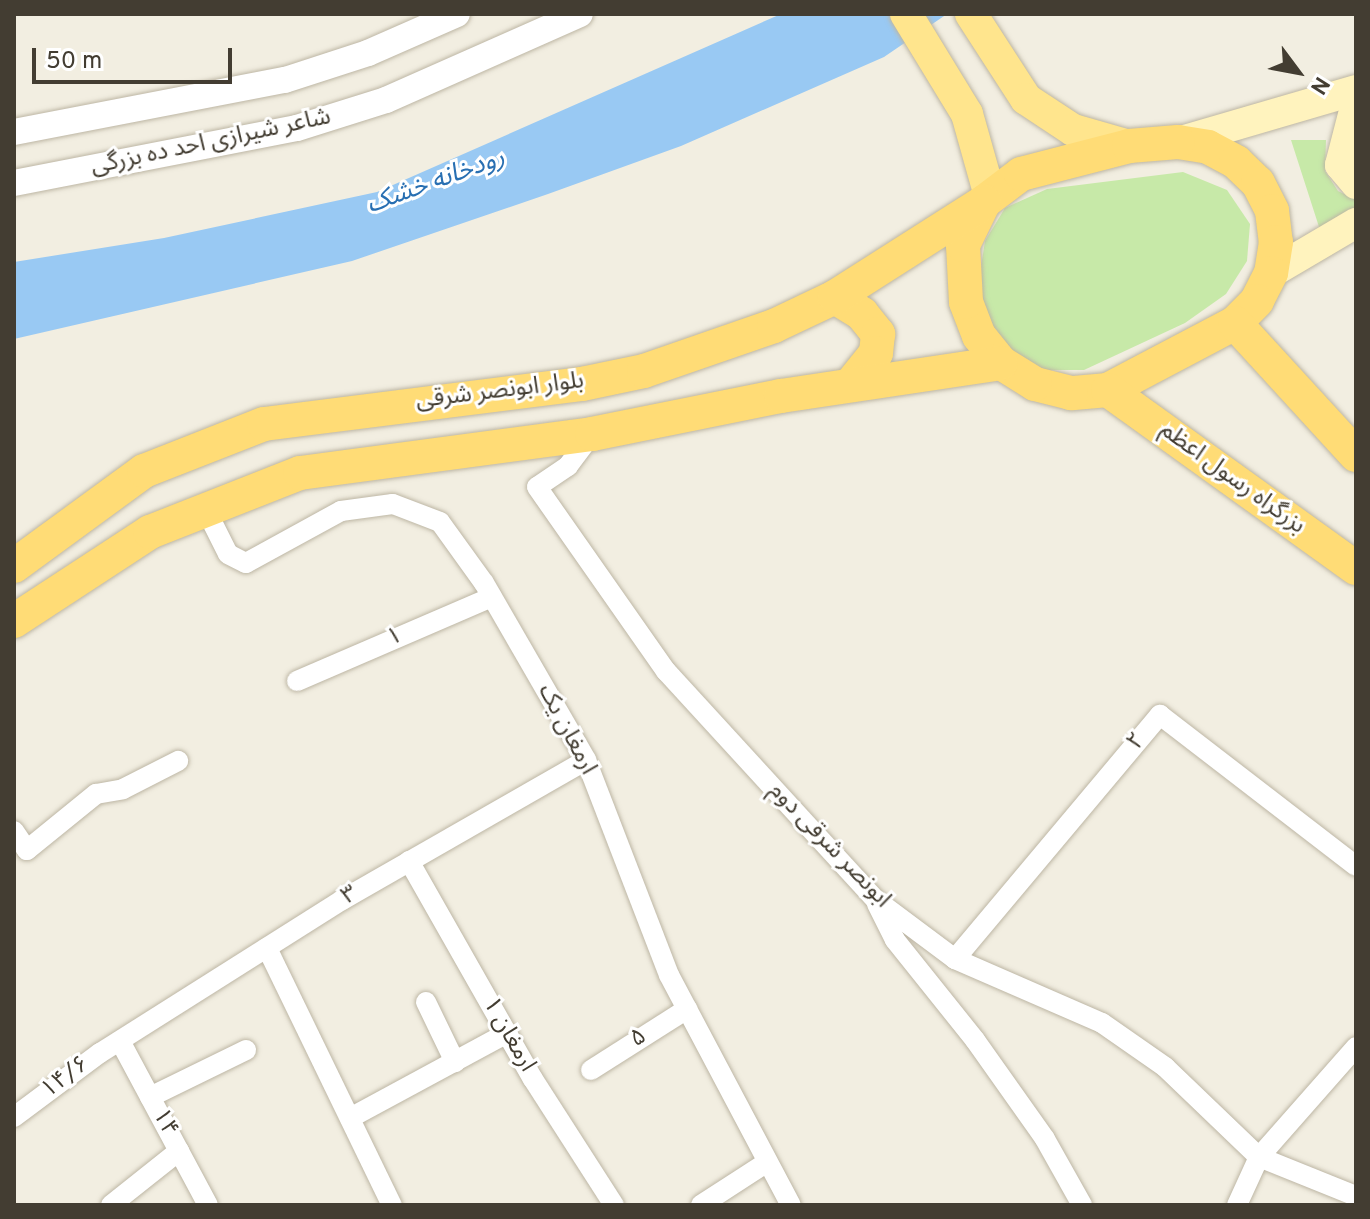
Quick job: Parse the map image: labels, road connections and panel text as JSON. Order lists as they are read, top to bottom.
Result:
{
  "streets": {
    "highway": ["بلوار ابونصر شرقی", "بزرگراه رسول اعظم"],
    "street": [
      "شاعر شیرازی احد ده بزرگی",
      "۱",
      "ارمغان یک",
      "۲",
      "ابونصر شرقی دوم",
      "۳",
      "ارمغان ۱",
      "۵",
      "۱۴/۶",
      "۱۴"
    ]
  },
  "crossings": [
    ["بلوار ابونصر شرقی", "بزرگراه رسول اعظم"],
    ["۱", "ارمغان یک"],
    ["ارمغان یک", "۳"],
    ["ارمغان یک", "۵"],
    ["۲", "ابونصر شرقی دوم"],
    ["۳", "ارمغان ۱"],
    ["۳", "۱۴/۶"],
    ["۳", "۱۴"],
    ["۱۴/۶", "۱۴"]
  ],
  "water": ["رودخانه خشک"],
  "scale_bar": "50 m",
  "north": "bottom right"
}
